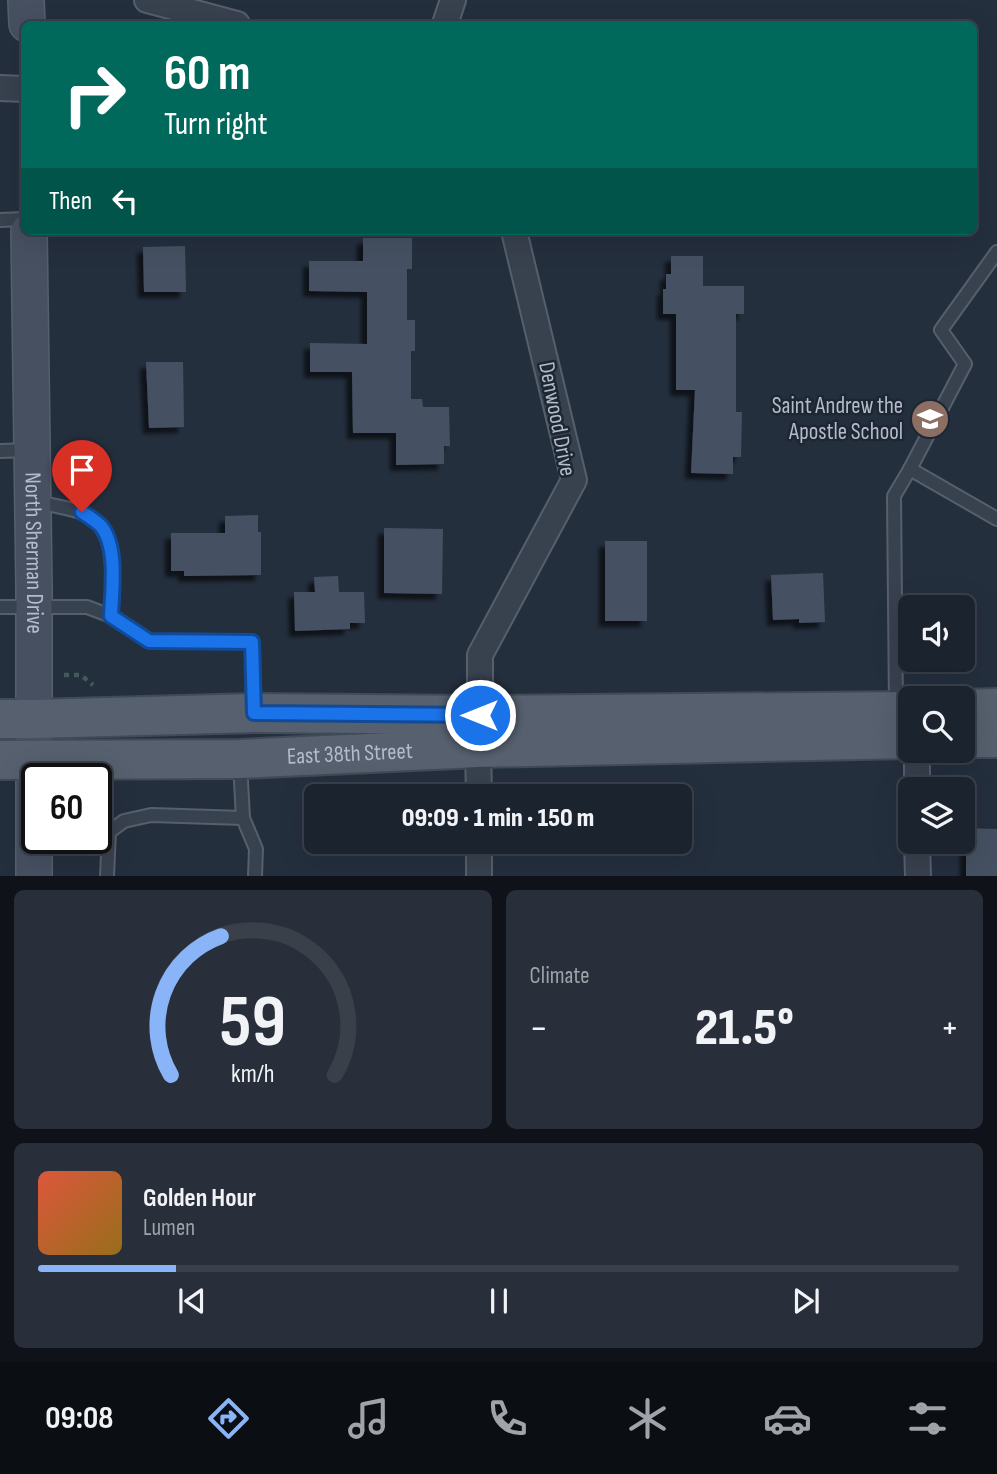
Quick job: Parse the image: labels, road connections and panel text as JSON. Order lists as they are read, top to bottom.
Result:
{
  "streets": {
    "main road": ["North Sherman Drive", "East 38th Street"],
    "street": ["Denwood Drive"]
  },
  "crossings": [
    ["Denwood Drive", "East 38th Street"],
    ["North Sherman Drive", "East 38th Street"]
  ],
  "places": {
    "school or university": ["Saint Andrew the Apostle School"]
  },
  "page": {
    "turn": ["60 m", "Turn right"],
    "then": "Then",
    "limit": "60",
    "trip": "09:09 · 1 min · 150 m",
    "tile": "Climate",
    "heat": ["−", "21.5°", "+"],
    "song": ["Golden Hour", "Lumen"],
    "tabs": "09:08",
    "gauge": ["59", "km/h"]
  }
}
